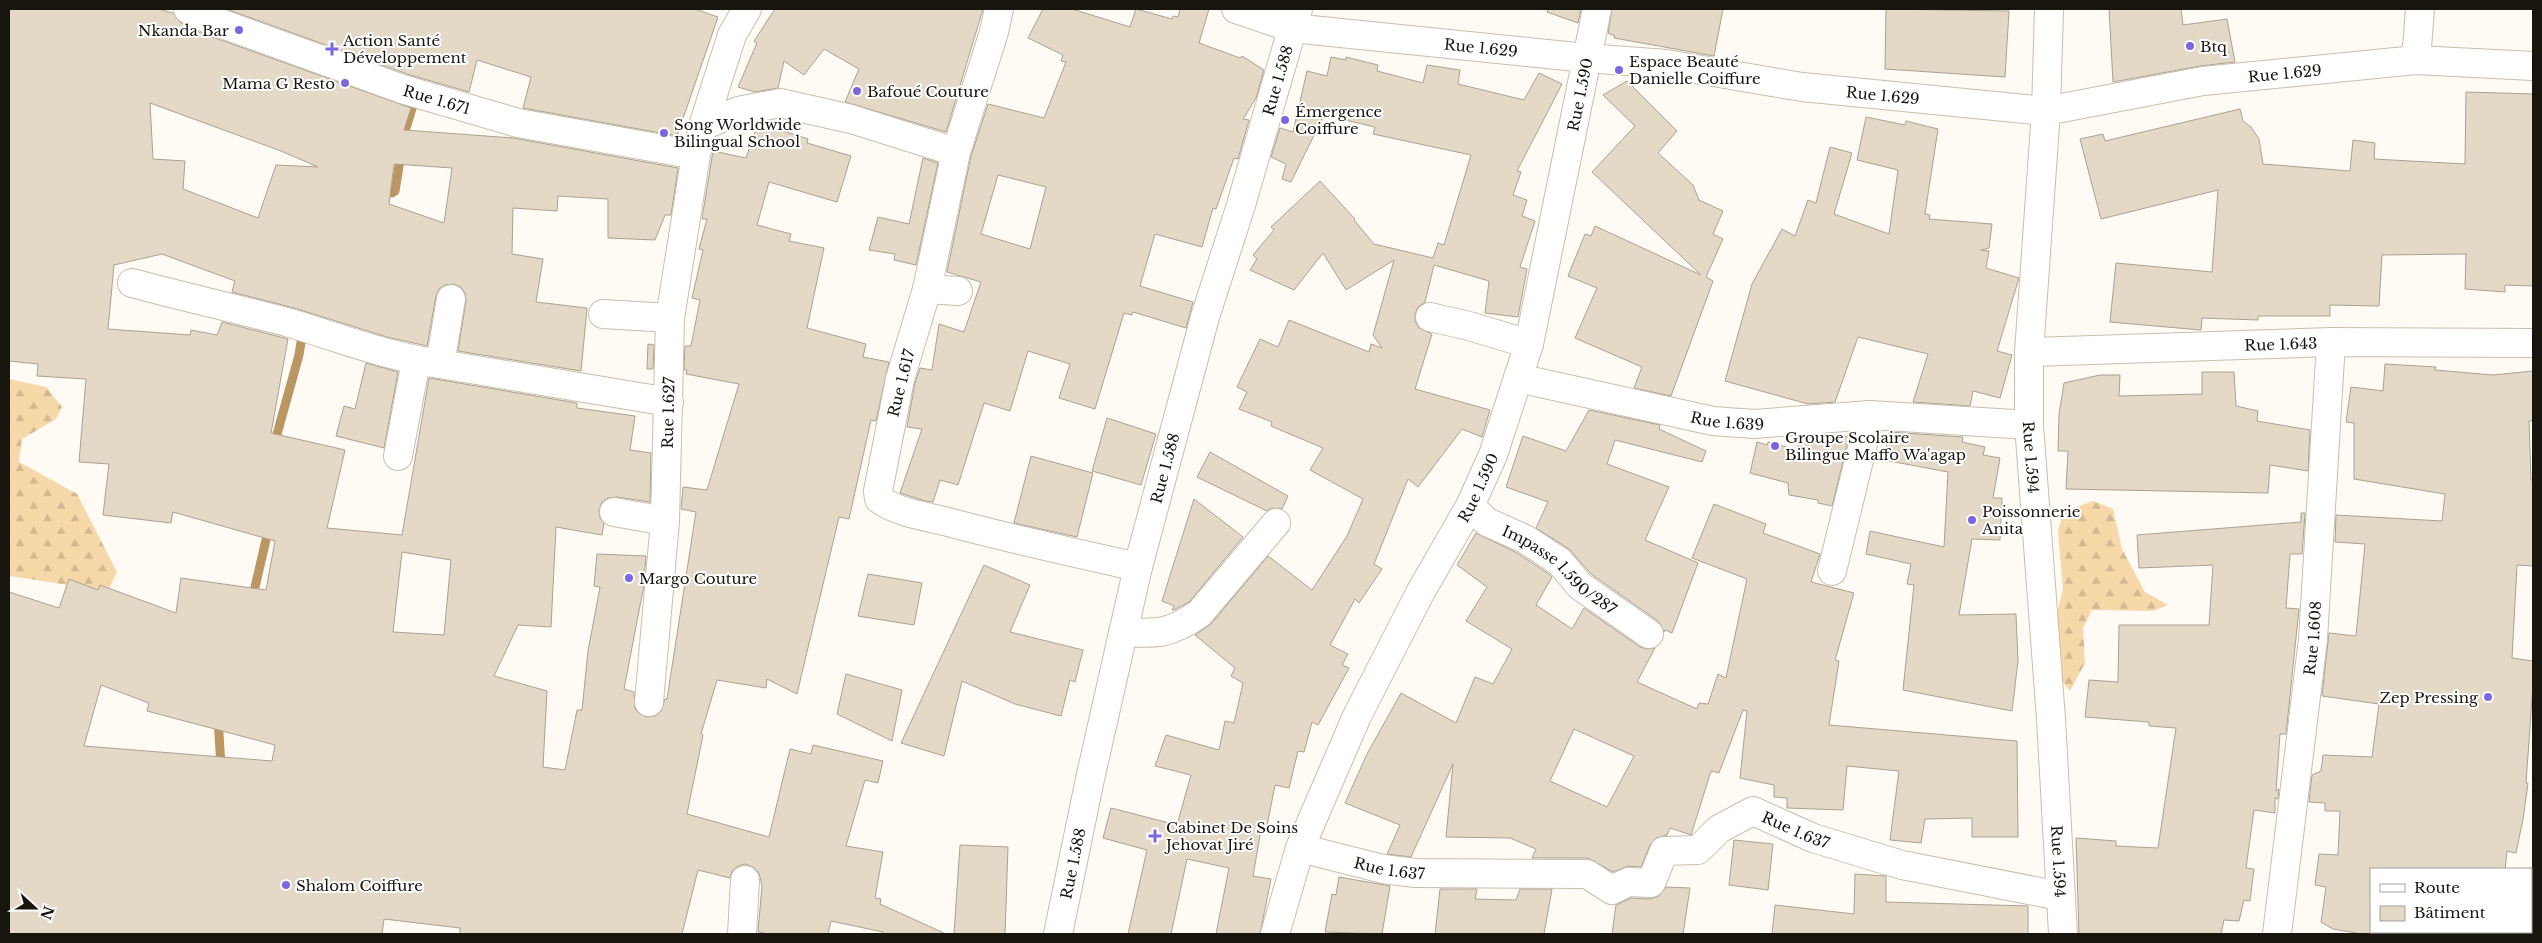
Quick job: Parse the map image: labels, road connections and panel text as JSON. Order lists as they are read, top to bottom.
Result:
{
  "streets": {
    "street": [
      "Rue 1.629",
      "Rue 1.588",
      "Rue 1.590",
      "Rue 1.671",
      "Rue 1.643",
      "Rue 1.617",
      "Rue 1.627",
      "Rue 1.639",
      "Rue 1.594",
      "Impasse 1.590/287",
      "Rue 1.608",
      "Rue 1.637"
    ]
  },
  "crossings": [
    ["Rue 1.629", "Rue 1.588"],
    ["Rue 1.629", "Rue 1.590"],
    ["Rue 1.629", "Rue 1.594"],
    ["Rue 1.588", "Rue 1.617"],
    ["Rue 1.590", "Rue 1.639"],
    ["Rue 1.590", "Impasse 1.590/287"],
    ["Rue 1.590", "Rue 1.637"],
    ["Rue 1.671", "Rue 1.627"],
    ["Rue 1.643", "Rue 1.594"],
    ["Rue 1.643", "Rue 1.608"],
    ["Rue 1.639", "Rue 1.594"],
    ["Rue 1.594", "Rue 1.637"]
  ],
  "places": {
    "other": [
      "Nkanda Bar",
      "Btq",
      "Espace Beauté Danielle Coiffure",
      "Mama G Resto",
      "Bafoué Couture",
      "Émergence Coiffure",
      "Song Worldwide Bilingual School",
      "Groupe Scolaire Bilingue Maffo Wa'agap",
      "Poissonnerie Anita",
      "Margo Couture",
      "Zep Pressing",
      "Shalom Coiffure"
    ],
    "health": ["Action Santé Développement", "Cabinet De Soins Jehovat Jiré"]
  },
  "legend": ["Route", "Bâtiment"],
  "north": "right"
}
